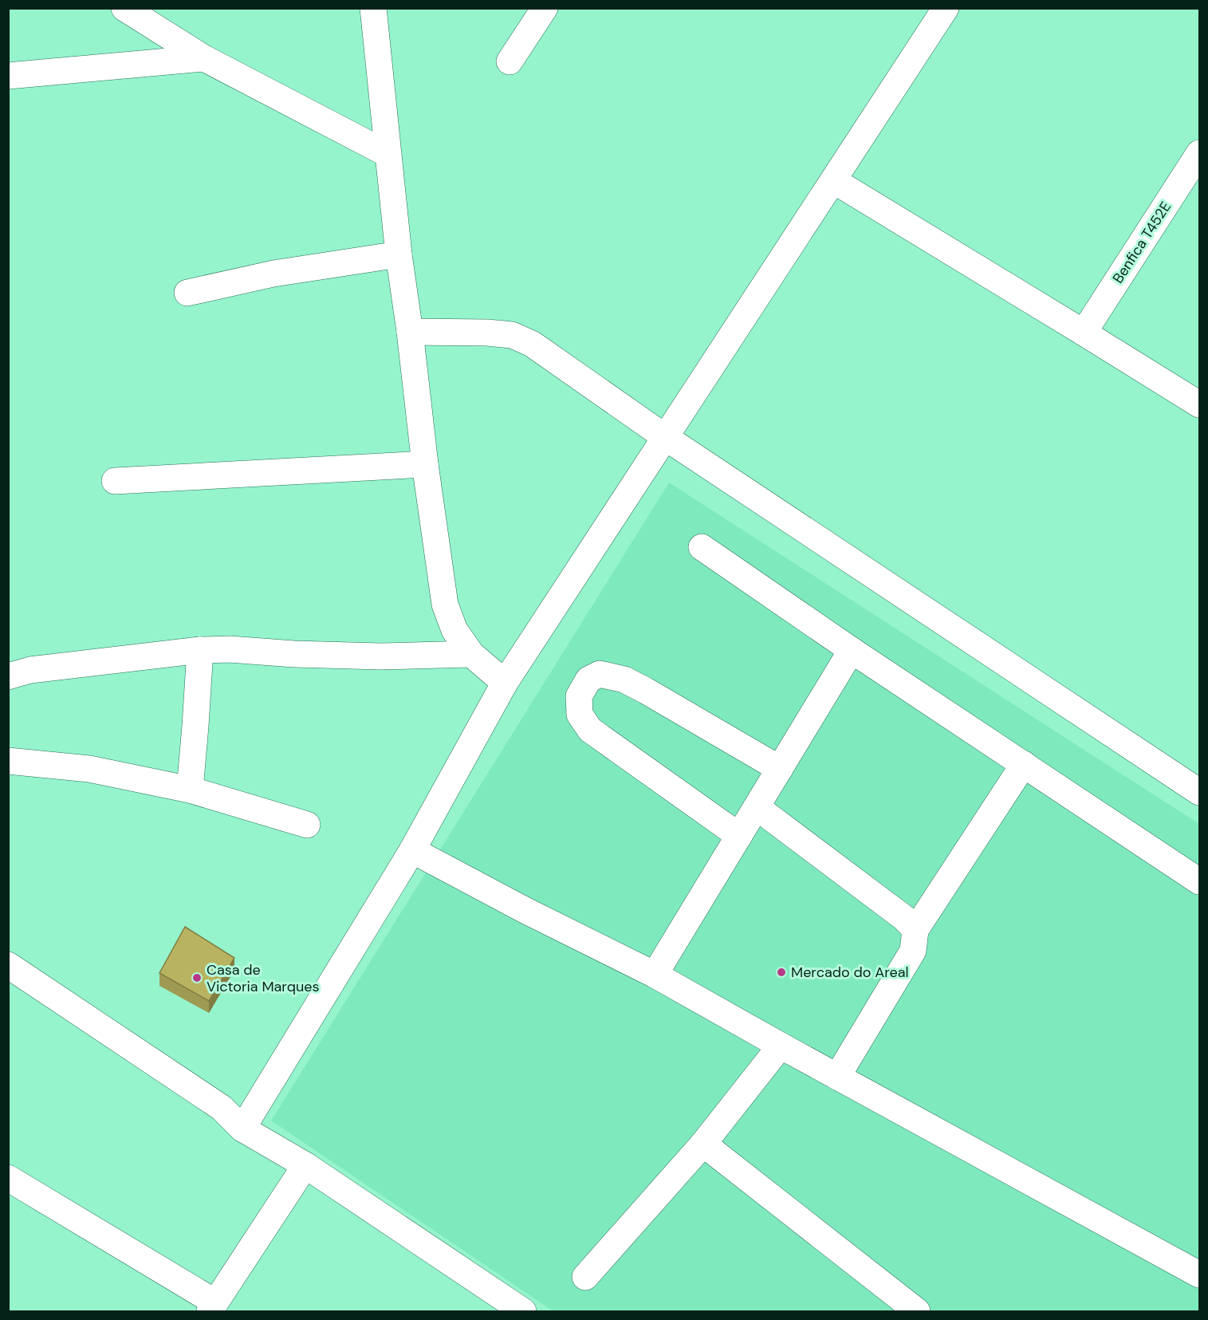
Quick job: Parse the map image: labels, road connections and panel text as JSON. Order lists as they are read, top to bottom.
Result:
{
  "streets": {
    "street": ["Benfica T452E"]
  },
  "places": ["Mercado do Areal", "Casa de Victoria Marques"]
}
